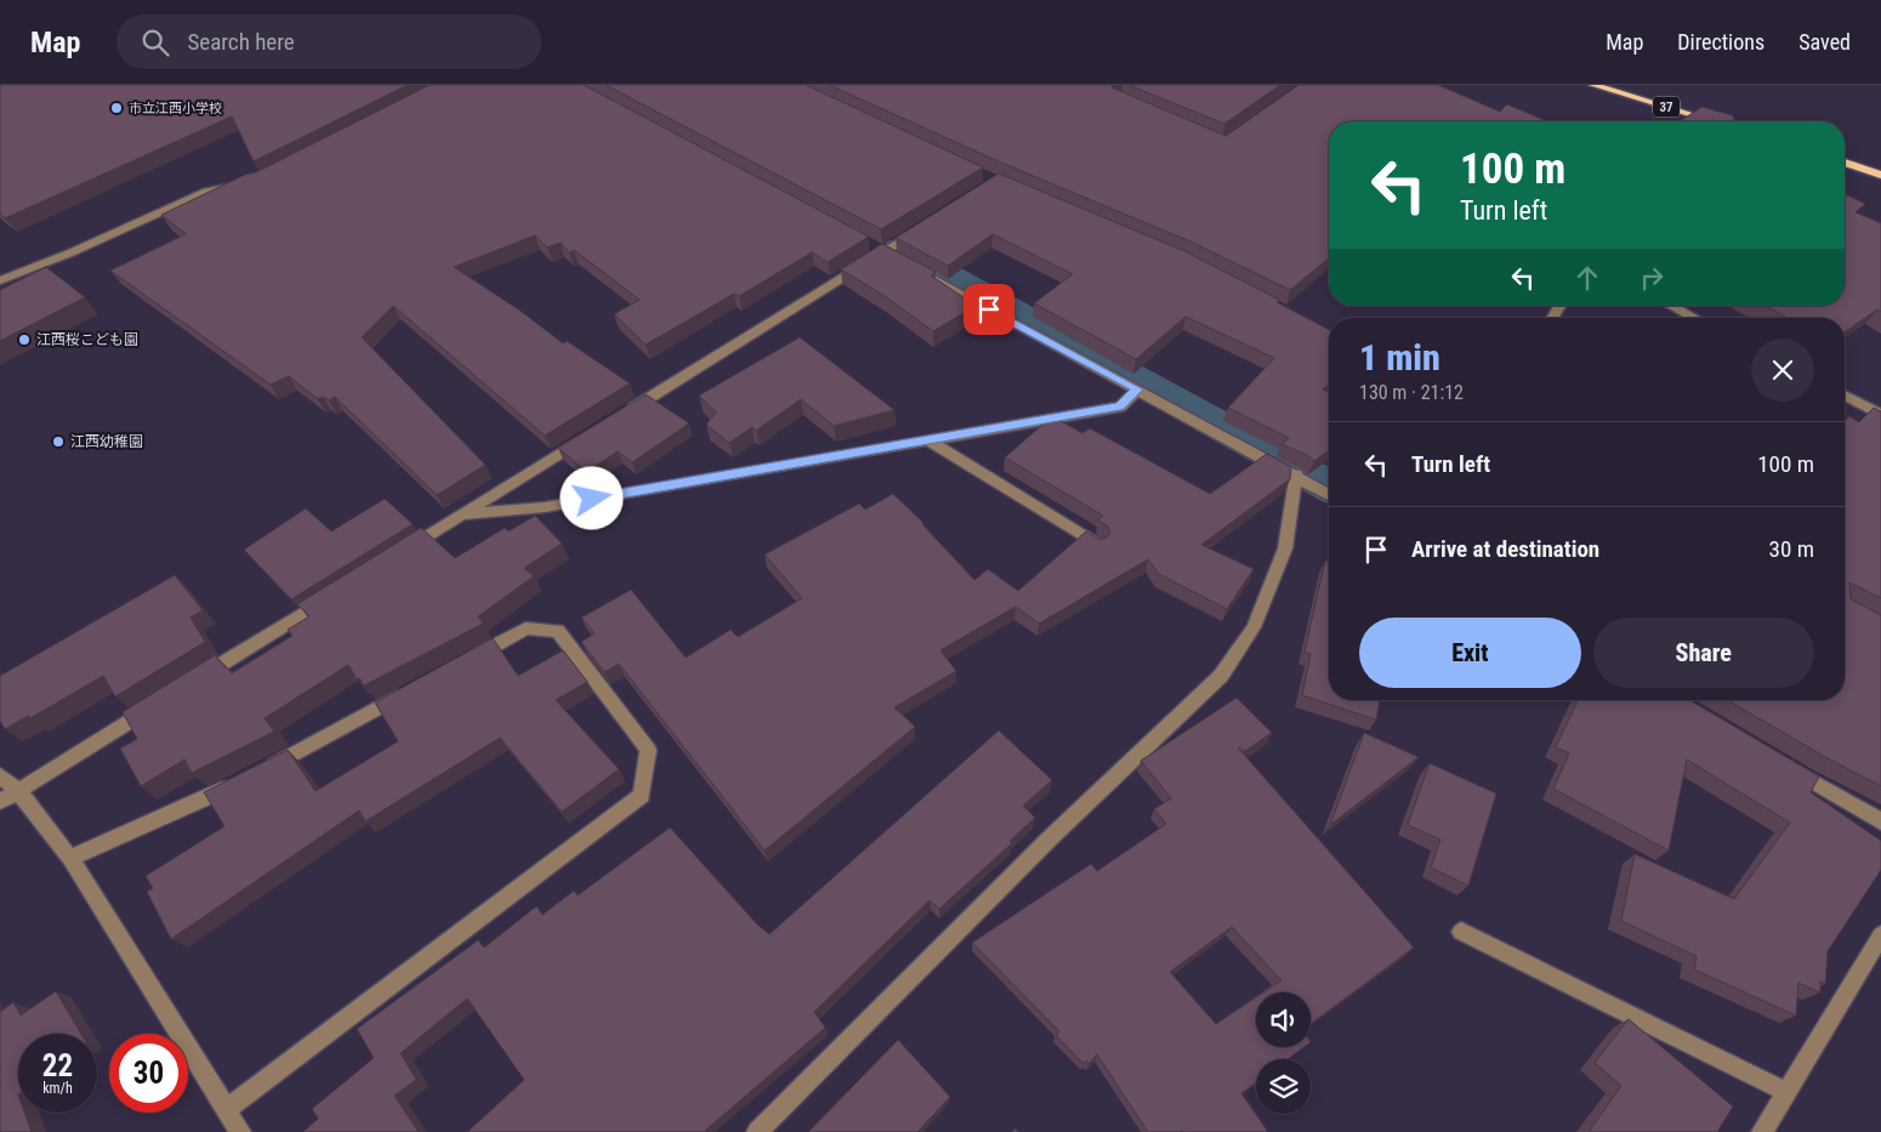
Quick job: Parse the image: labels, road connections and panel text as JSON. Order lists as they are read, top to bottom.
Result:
{
  "streets": {
    "main road": ["37"]
  },
  "places": ["市立江西小学校", "江西桜こども園", "江西幼稚園"],
  "page": {
    "header": "Map",
    "search": "Search here",
    "nav": ["Map", "Directions", "Saved"],
    "turn": ["100 m", "Turn left"],
    "heading": ["1 min", "130 m · 21:12"],
    "list": [
      {
        "name": "Turn left",
        "value": "100 m"
      },
      {
        "name": "Arrive at destination",
        "value": "30 m"
      }
    ],
    "buttons": ["Exit", "Share"],
    "speed": "22 km/h",
    "limit": "30"
  }
}
